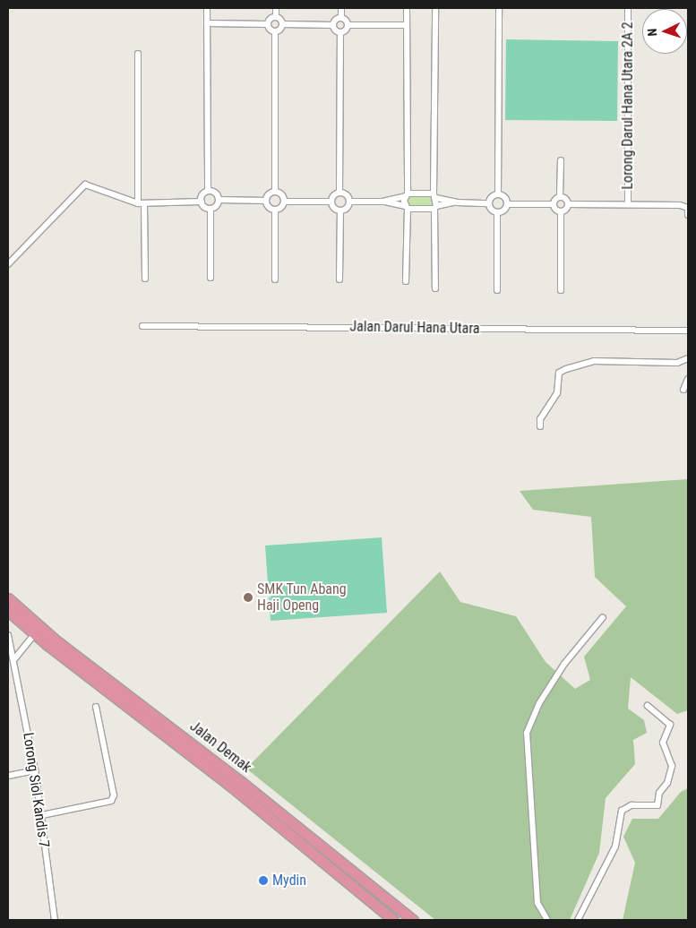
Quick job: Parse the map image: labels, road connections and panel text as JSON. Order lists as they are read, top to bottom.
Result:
{
  "streets": {
    "highway": ["Jalan Demak"],
    "street": ["Lorong Darul Hana Utara 2A 2", "Jalan Darul Hana Utara", "Lorong Siol Kandis 7"]
  },
  "places": ["SMK Tun Abang Haji Openg", "Mydin"],
  "north": "left"
}
